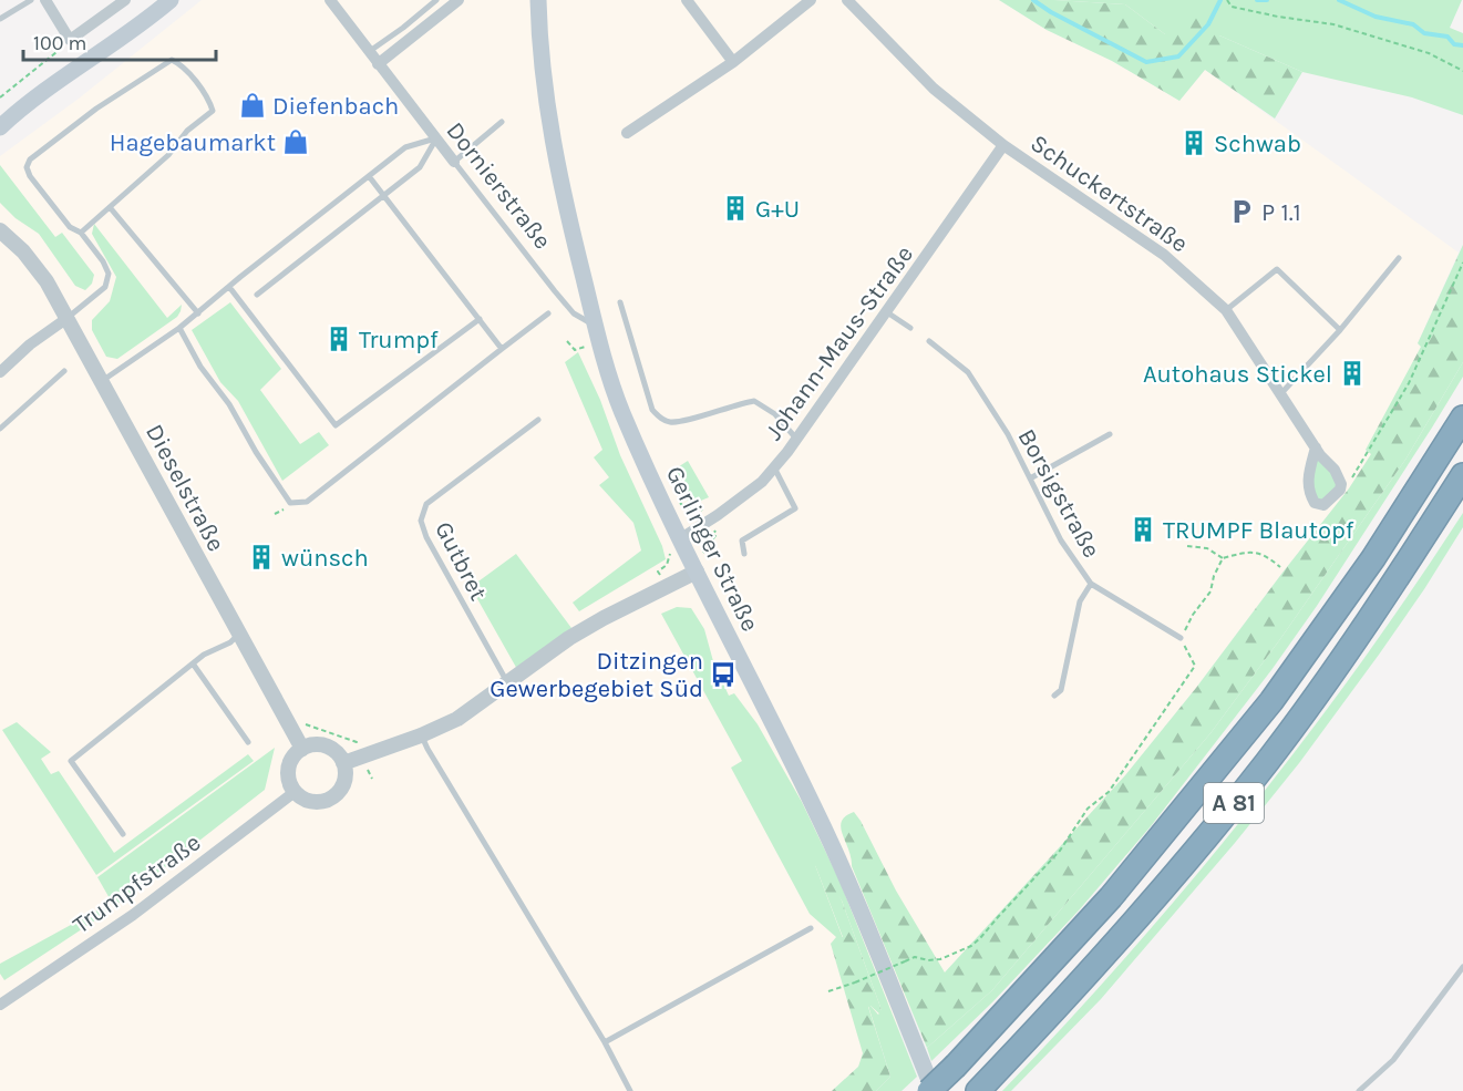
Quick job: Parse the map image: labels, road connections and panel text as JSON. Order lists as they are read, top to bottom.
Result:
{
  "streets": {
    "highway": ["A 81"],
    "main road": ["Gerlinger Straße"],
    "street": [
      "Dornierstraße",
      "Schuckertstraße",
      "Johann-Maus-Straße",
      "Dieselstraße",
      "Trumpfstraße"
    ],
    "lane": ["Borsigstraße", "Gutbret"]
  },
  "crossings": [
    ["Dornierstraße", "Gerlinger Straße"],
    ["Schuckertstraße", "Johann-Maus-Straße"],
    ["Johann-Maus-Straße", "Gerlinger Straße"],
    ["Dieselstraße", "Trumpfstraße"],
    ["Gerlinger Straße", "A 81"]
  ],
  "places": {
    "shop": ["Diefenbach", "Hagebaumarkt"],
    "building": [
      "Schwab",
      "G+U",
      "Trumpf",
      "Autohaus Stickel",
      "TRUMPF Blautopf",
      "wünsch"
    ],
    "parking": ["P 1.1"],
    "bus stop": ["Ditzingen Gewerbegebiet Süd"]
  },
  "scale_bar": "100 m"
}
